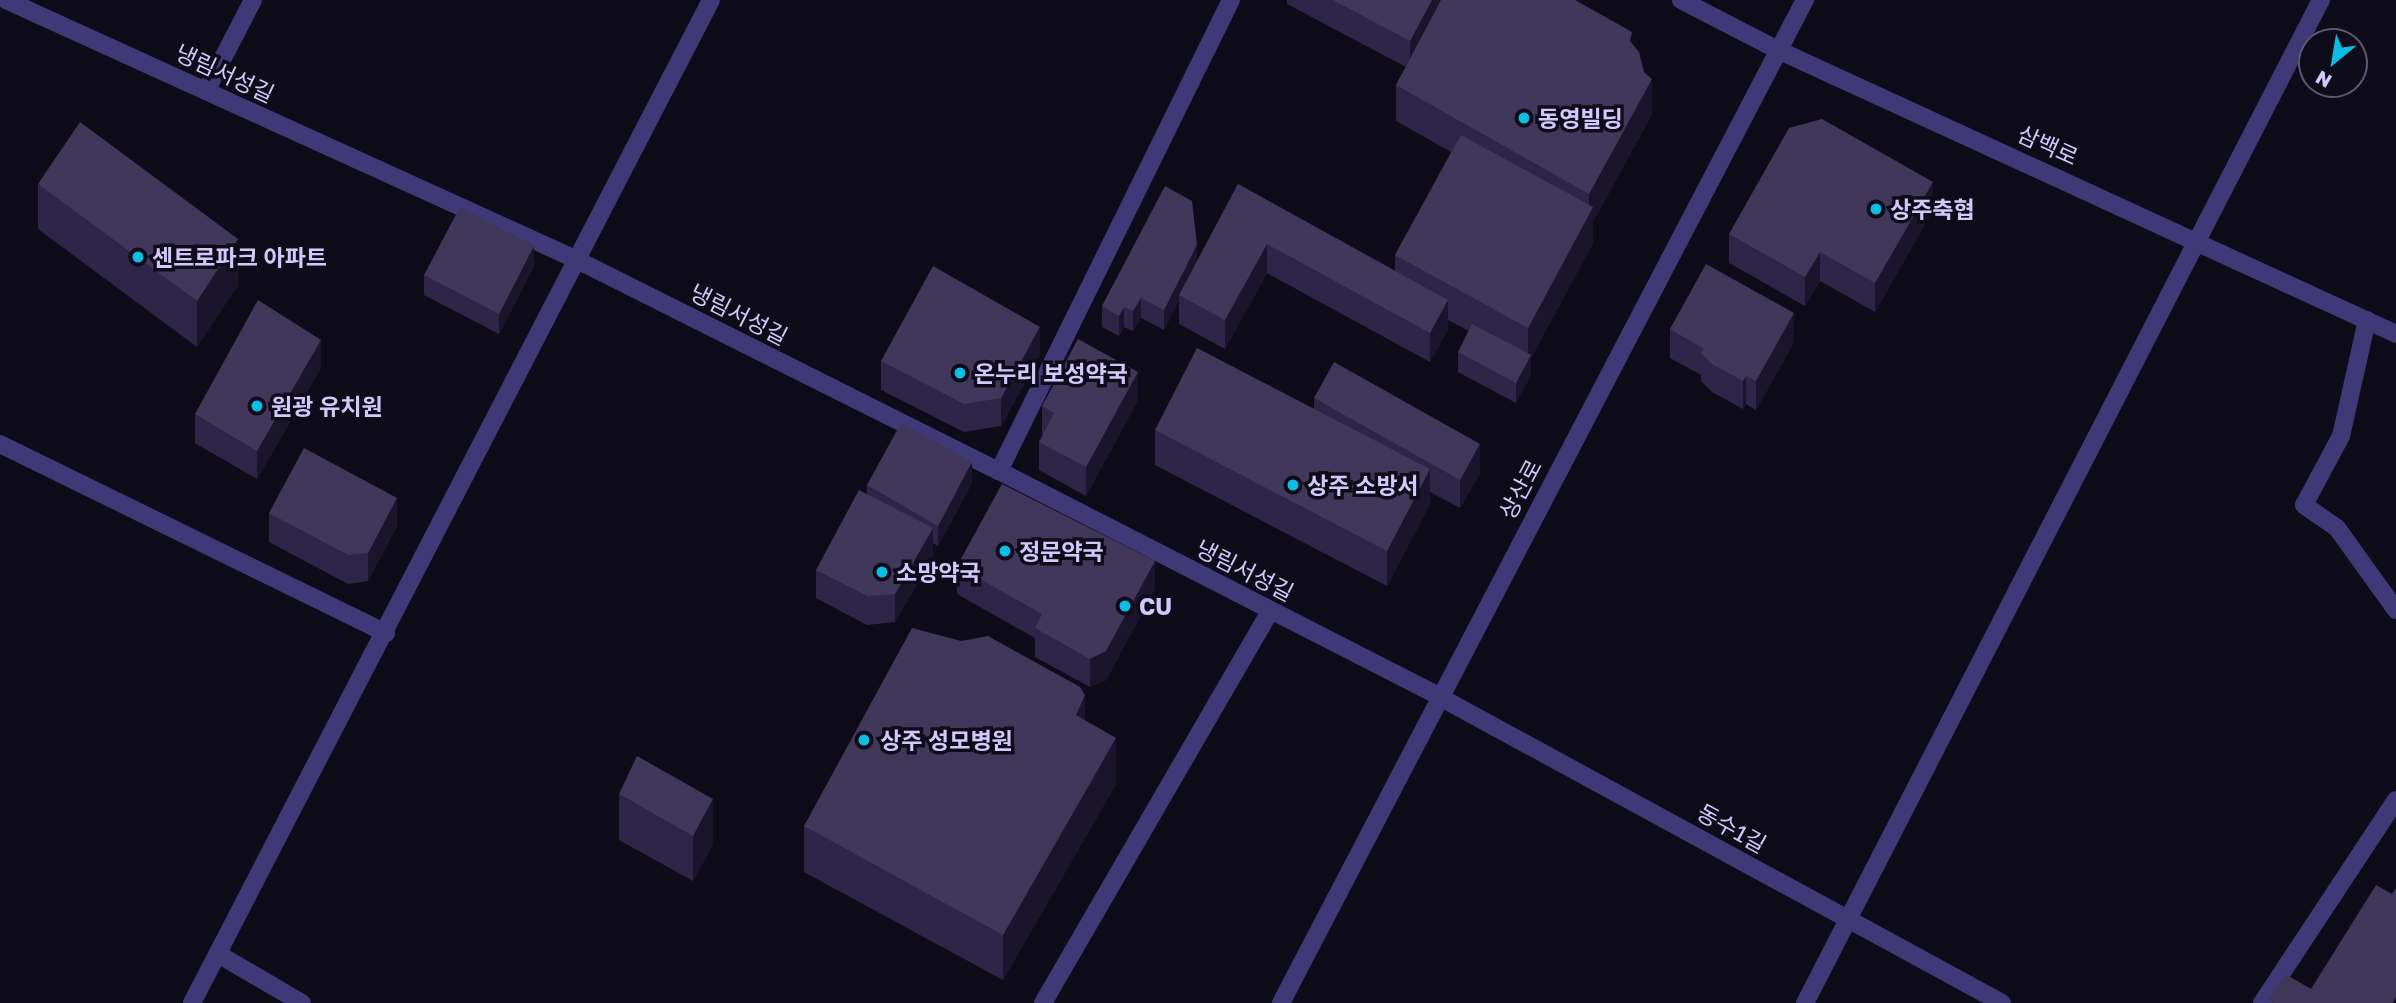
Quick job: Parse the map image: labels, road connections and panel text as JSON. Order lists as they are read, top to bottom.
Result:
{
  "streets": {
    "street": [
      "냉림서성길",
      "삼백로",
      "상산로",
      "동수1길"
    ]
  },
  "crossings": [
    ["냉림서성길", "상산로"],
    ["냉림서성길", "동수1길"],
    ["삼백로", "상산로"],
    ["상산로", "동수1길"]
  ],
  "places": [
    "동영빌딩",
    "상주축협",
    "센트로파크 아파트",
    "온누리 보성약국",
    "원광 유치원",
    "상주 소방서",
    "정문약국",
    "소망약국",
    "CU",
    "상주 성모병원"
  ],
  "north": "bottom left"
}
